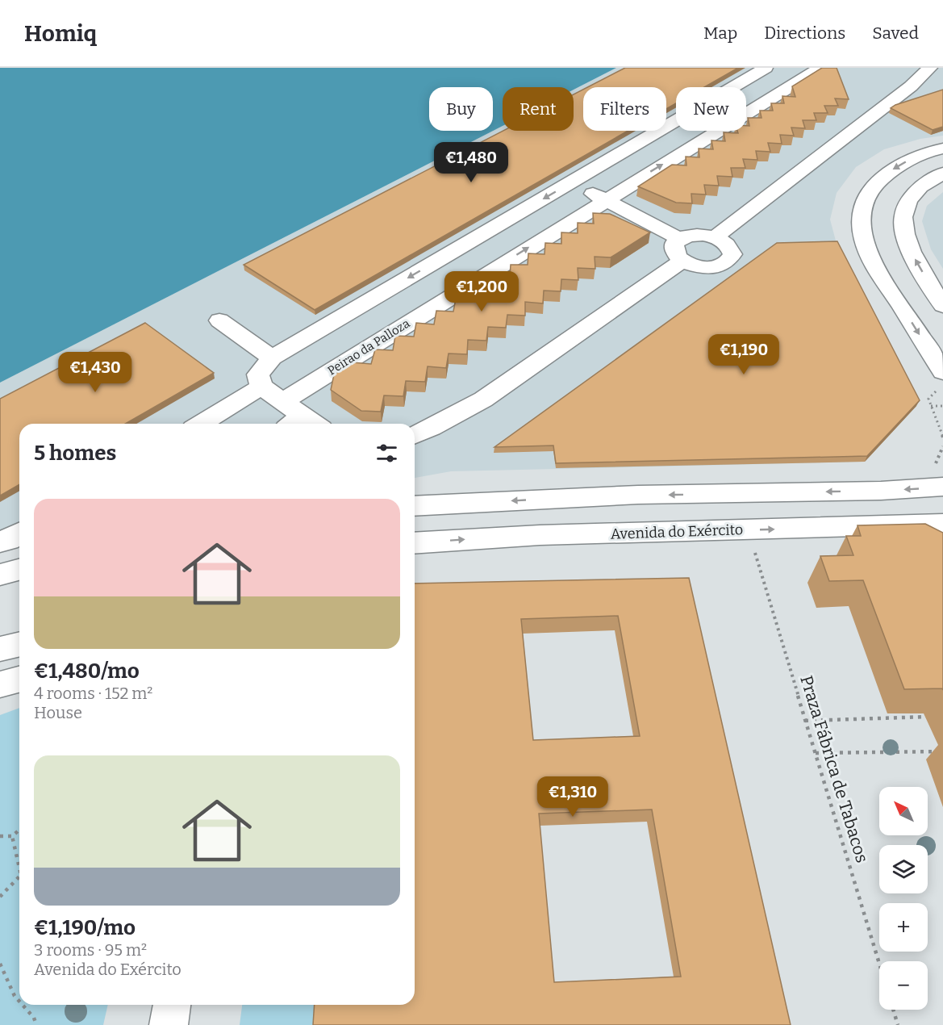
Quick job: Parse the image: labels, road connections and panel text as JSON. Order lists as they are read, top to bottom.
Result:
{
  "streets": {
    "main road": ["Peirao da Palloza", "Avenida do Exército"],
    "path": ["Praza Fábrica de Tabacos"]
  },
  "north": "top left",
  "page": {
    "header": "Homiq",
    "nav": ["Map", "Directions", "Saved"],
    "chip": [
      "Buy",
      "Rent",
      "Filters",
      "New"
    ],
    "price": [
      "€1,480",
      "€1,200",
      "€1,190",
      "€1,430",
      "€1,310"
    ],
    "heading": "5 homes",
    "list": [
      {
        "name": "€1,480/mo",
        "note": "4 rooms · 152 m² · House"
      },
      {
        "name": "€1,190/mo",
        "note": "3 rooms · 95 m² · Avenida do Exército"
      }
    ],
    "map_buttons": ["+", "−"]
  }
}
